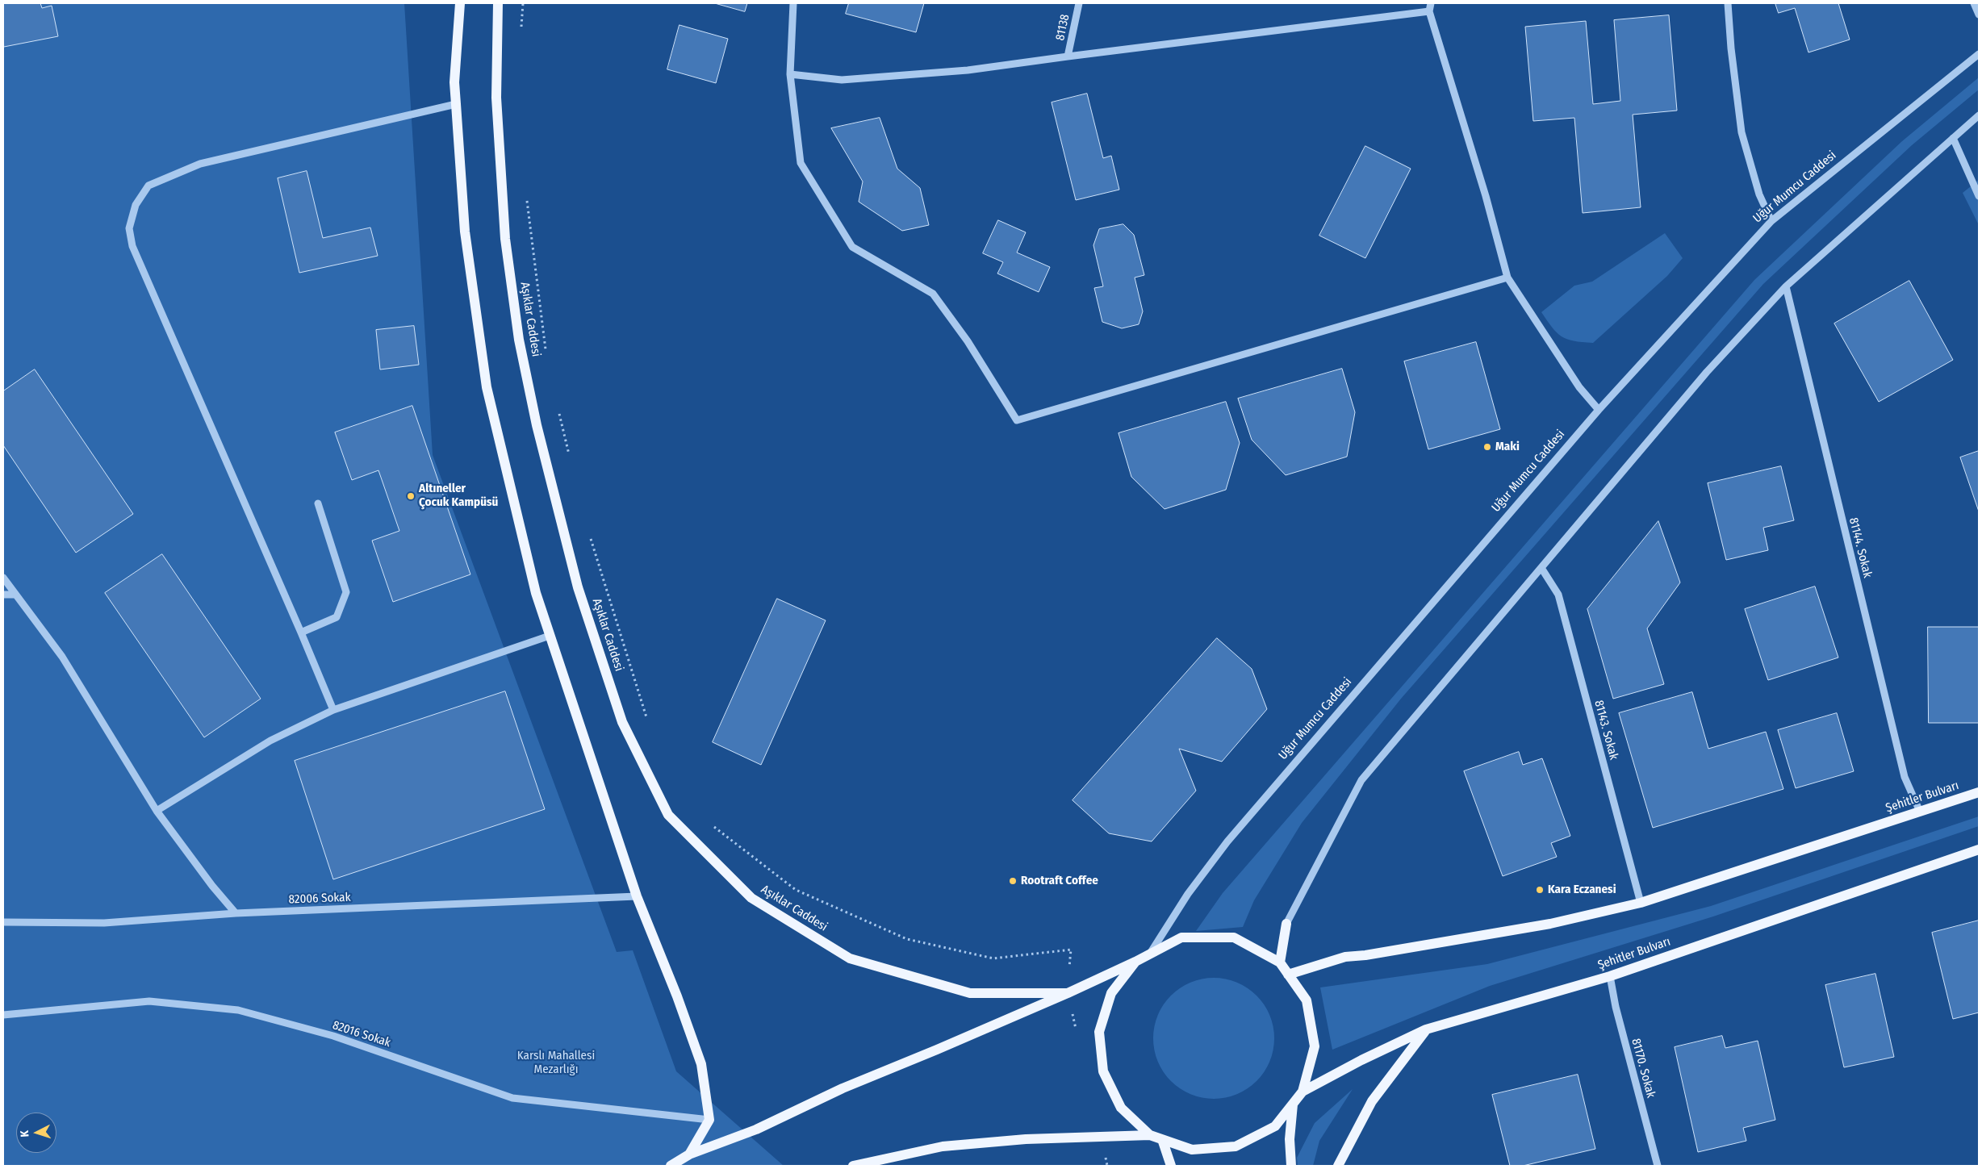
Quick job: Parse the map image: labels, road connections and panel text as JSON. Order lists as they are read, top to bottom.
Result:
{
  "streets": {
    "main road": ["Aşıklar Caddesi", "Şehitler Bulvarı"],
    "street": [
      "81138",
      "Uğur Mumcu Caddesi",
      "81144. Sokak",
      "81143. Sokak",
      "82006 Sokak",
      "82016 Sokak",
      "81170. Sokak"
    ]
  },
  "crossings": [
    ["81144. Sokak", "Şehitler Bulvarı"],
    ["81143. Sokak", "Şehitler Bulvarı"],
    ["Şehitler Bulvarı", "81170. Sokak"]
  ],
  "parks": ["Karslı Mahallesi Mezarlığı"],
  "places": [
    "Maki",
    "Altıneller Çocuk Kampüsü",
    "Rootraft Coffee",
    "Kara Eczanesi"
  ],
  "north": "left"
}
